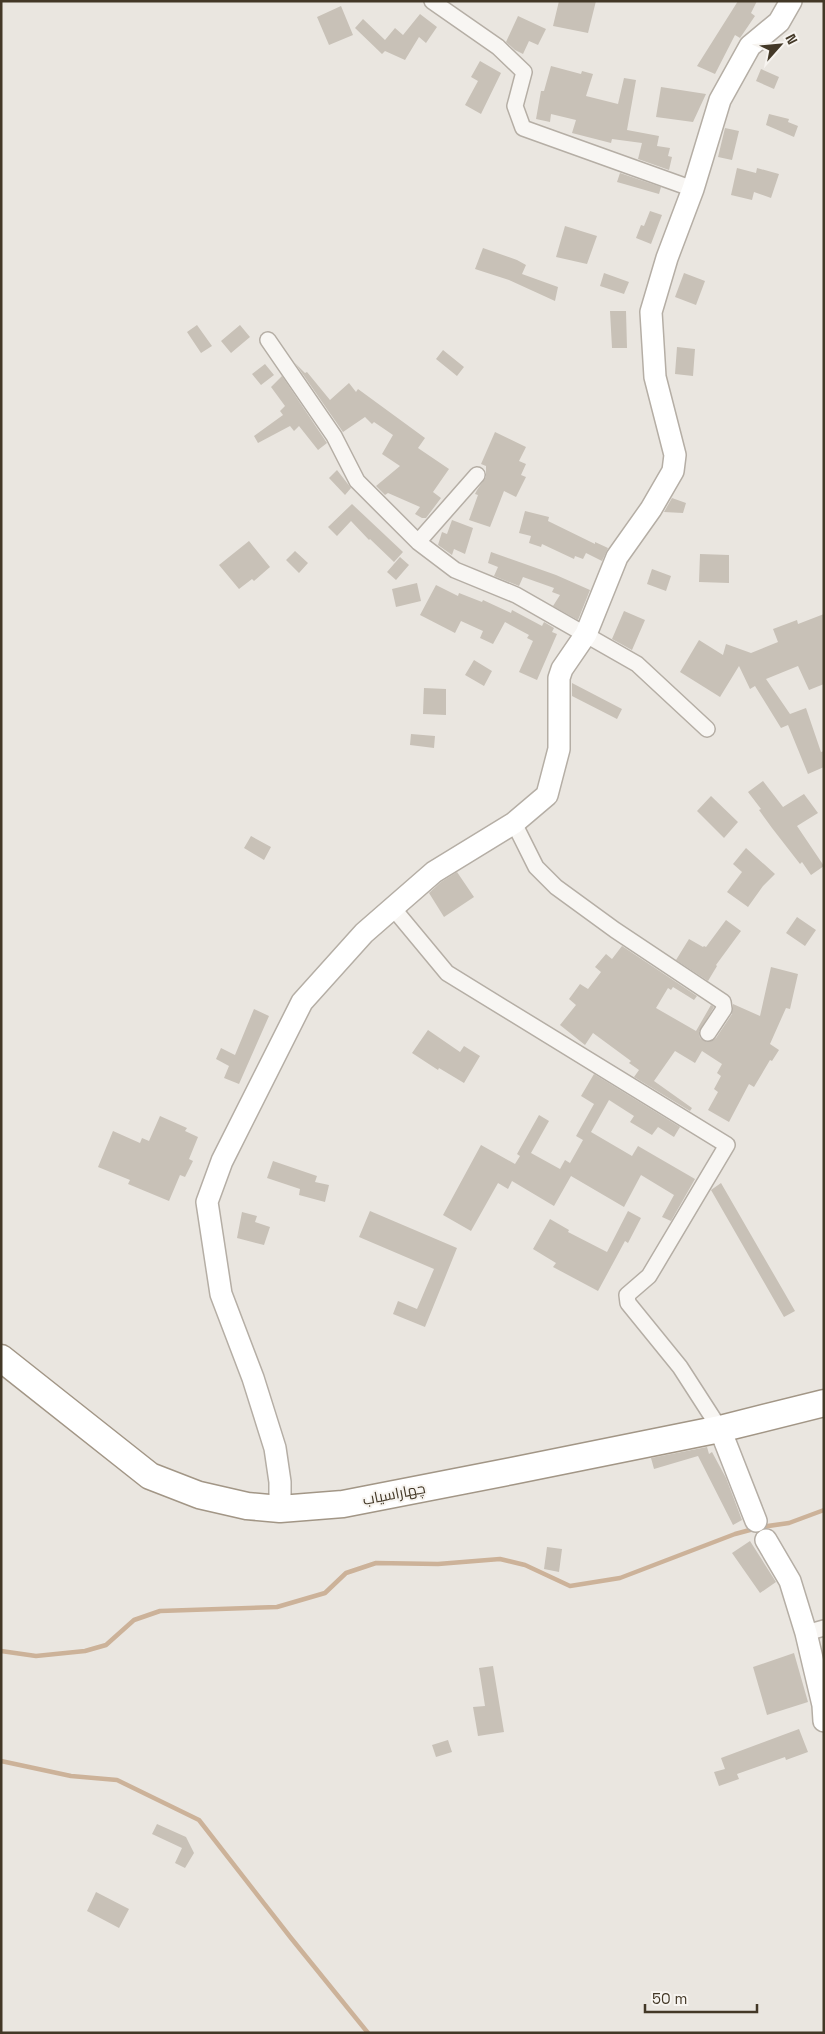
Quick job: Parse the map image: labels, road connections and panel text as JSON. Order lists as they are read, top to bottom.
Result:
{
  "streets": {
    "highway": ["چهاراسیاب"]
  },
  "scale_bar": "50 m",
  "north": "top right"
}
